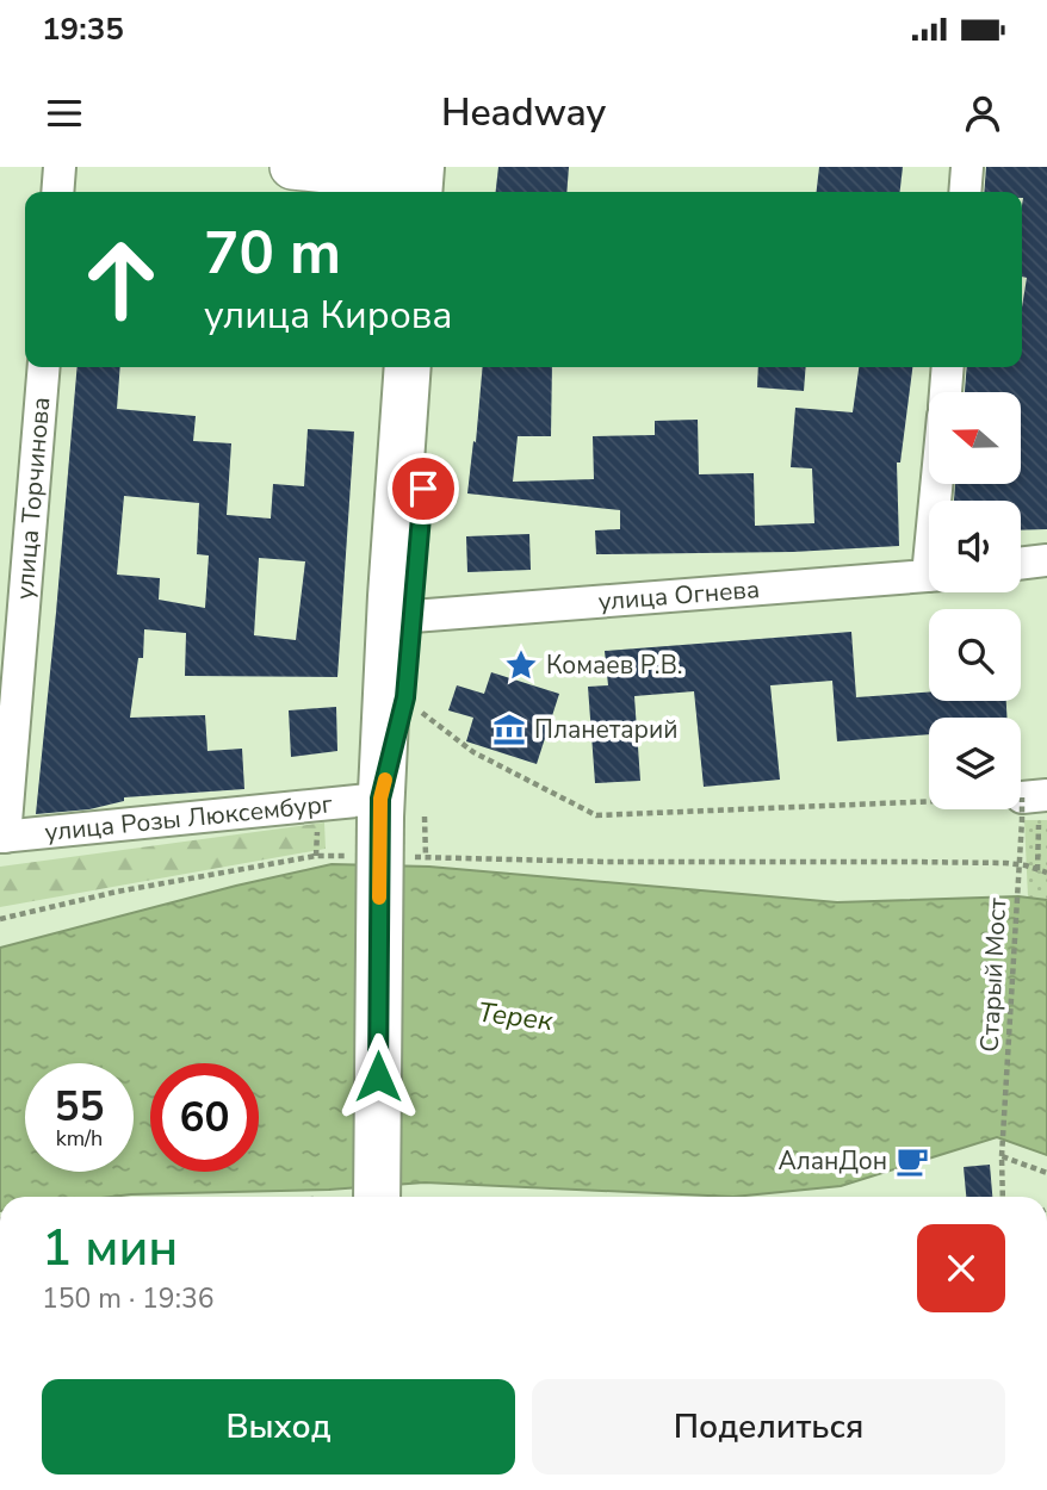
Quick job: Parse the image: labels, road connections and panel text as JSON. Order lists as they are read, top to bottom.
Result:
{
  "streets": {
    "street": ["улица Торчинова", "улица Огнева", "улица Розы Люксембург"],
    "path": ["Старый Мост"]
  },
  "crossings": [
    ["улица Торчинова", "улица Розы Люксембург"]
  ],
  "water": ["Терек"],
  "places": {
    "place": ["Комаев Р.В."],
    "museum": ["Планетарий"],
    "cafe": ["АланДон"]
  },
  "north": "left",
  "page": {
    "status": "19:35",
    "header": "Headway",
    "turn": ["70 m", "улица Кирова"],
    "speed": "55 km/h",
    "limit": "60",
    "heading": ["1 мин", "150 m · 19:36"],
    "buttons": ["Выход", "Поделиться"]
  }
}
